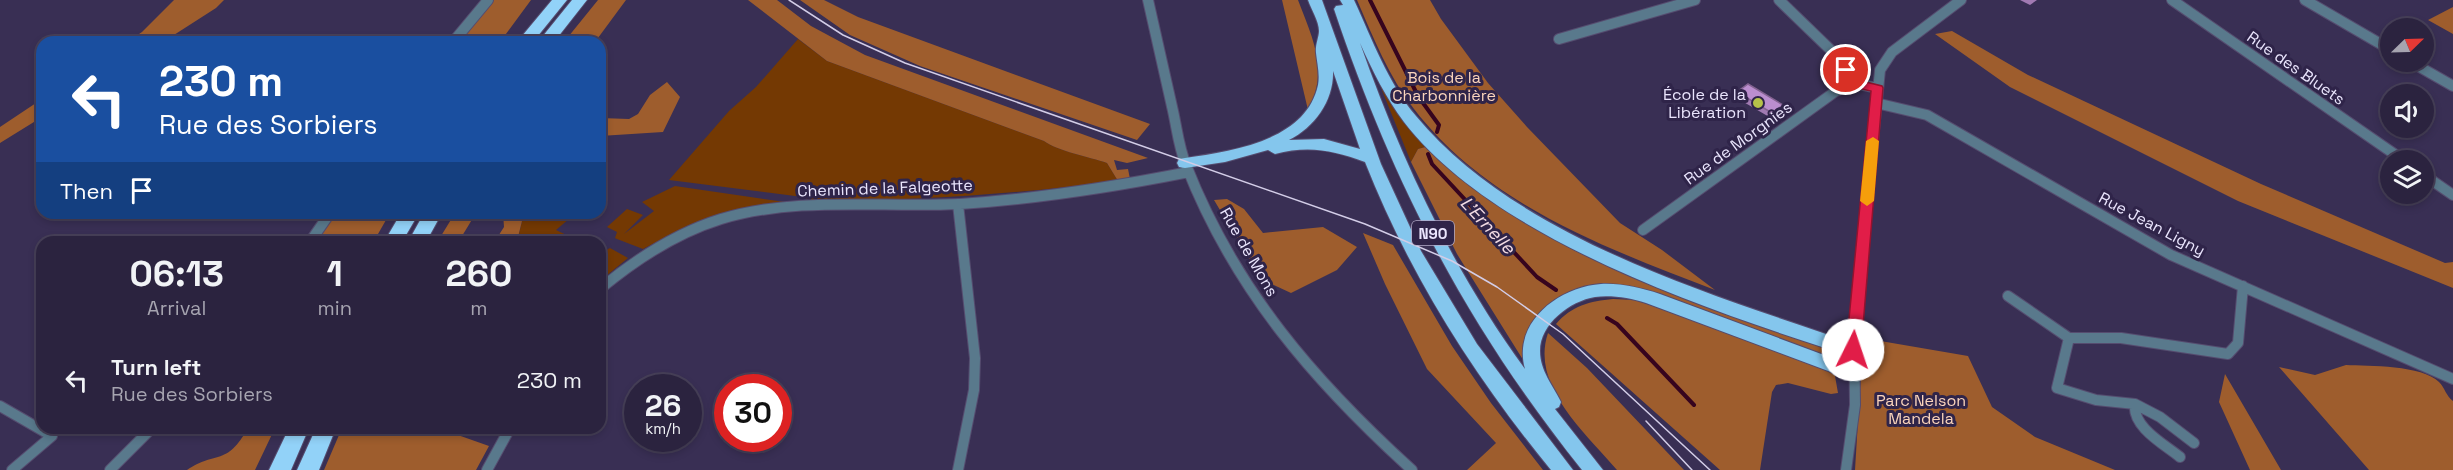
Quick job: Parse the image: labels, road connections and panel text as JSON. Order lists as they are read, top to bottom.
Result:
{
  "streets": {
    "highway": ["N90"],
    "street": [
      "Rue des Bluets",
      "Rue de Morgnies",
      "Chemin de la Falgeotte",
      "Rue Jean Ligny",
      "Rue de Mons"
    ]
  },
  "crossings": [
    ["Chemin de la Falgeotte", "Rue de Mons"]
  ],
  "water": ["L'Ernelle"],
  "parks": ["Bois de la Charbonnière", "Parc Nelson Mandela"],
  "places": ["École de la Libération"],
  "north": "top right",
  "page": {
    "turn": ["230 m", "Rue des Sorbiers"],
    "then": "Then",
    "eta": [
      "06:13",
      "Arrival",
      "1",
      "min",
      "260",
      "m"
    ],
    "list": [
      {
        "name": "Turn left",
        "note": "Rue des Sorbiers",
        "value": "230 m"
      }
    ],
    "speed": "26 km/h",
    "limit": "30"
  }
}
